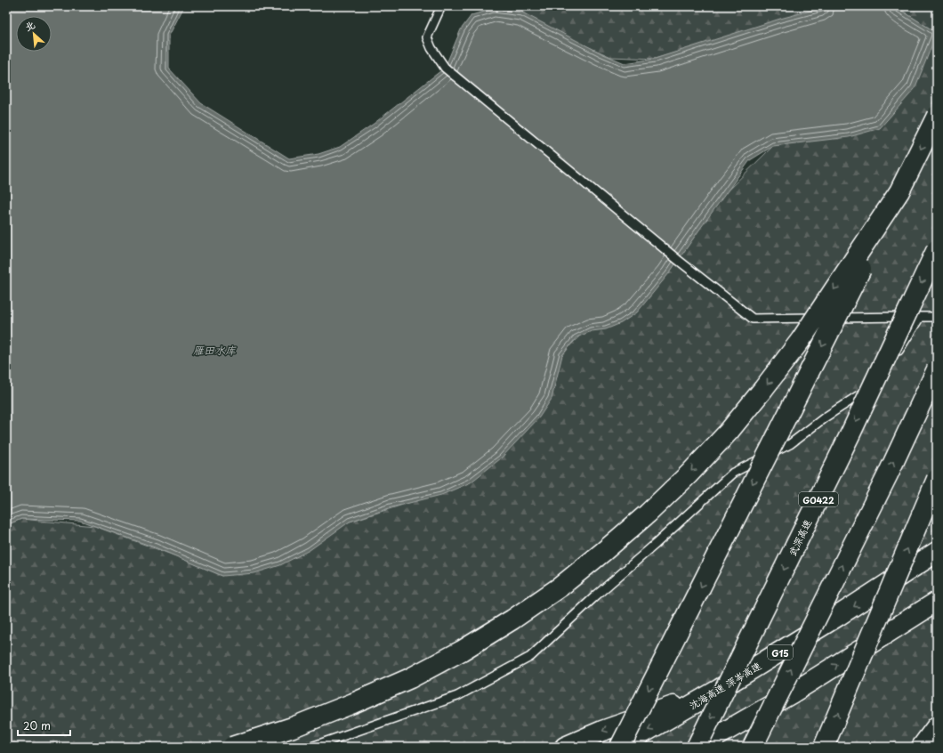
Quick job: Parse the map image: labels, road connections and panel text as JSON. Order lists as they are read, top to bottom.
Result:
{
  "streets": {
    "highway": [
      "G0422",
      "武深高速",
      "G15",
      "沈海高速 深岑高速"
    ]
  },
  "water": ["雁田水库"],
  "scale_bar": "20 m",
  "north": "top left"
}
